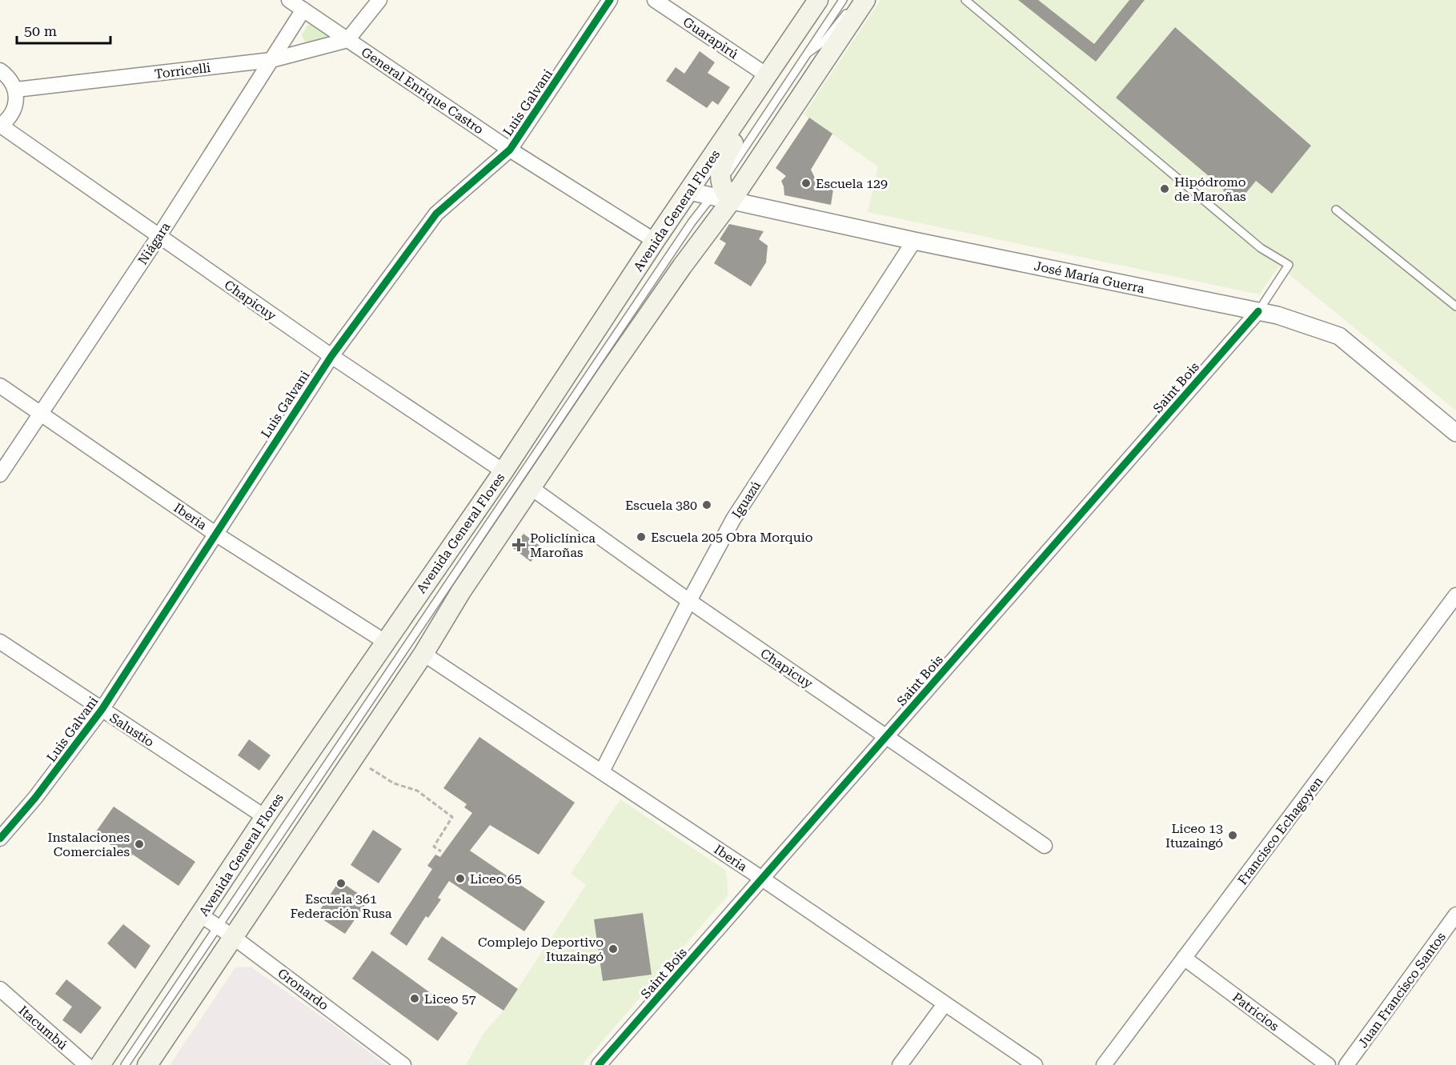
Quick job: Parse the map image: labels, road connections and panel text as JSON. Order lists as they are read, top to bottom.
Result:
{
  "streets": {
    "main road": ["Avenida General Flores"],
    "street": [
      "Guarapirú",
      "Torricelli",
      "General Enrique Castro",
      "Luis Galvani",
      "Niágara",
      "José María Guerra",
      "Chapicuy",
      "Saint Bois",
      "Iguazú",
      "Iberia",
      "Salustio",
      "Francisco Echagoyen",
      "Gronardo",
      "Juan Francisco Santos",
      "Patricios",
      "Itacumbú"
    ]
  },
  "crossings": [
    ["Guarapirú", "Avenida General Flores"],
    ["Torricelli", "General Enrique Castro"],
    ["Torricelli", "Niágara"],
    ["Torricelli", "Chapicuy"],
    ["General Enrique Castro", "Luis Galvani"],
    ["General Enrique Castro", "Avenida General Flores"],
    ["General Enrique Castro", "Niágara"],
    ["Luis Galvani", "Chapicuy"],
    ["Luis Galvani", "Iberia"],
    ["Luis Galvani", "Salustio"],
    ["Avenida General Flores", "José María Guerra"],
    ["Avenida General Flores", "Chapicuy"],
    ["Avenida General Flores", "Iberia"],
    ["Avenida General Flores", "Salustio"],
    ["Avenida General Flores", "Gronardo"],
    ["Niágara", "Chapicuy"],
    ["Niágara", "Iberia"],
    ["José María Guerra", "Saint Bois"],
    ["José María Guerra", "Iguazú"],
    ["Chapicuy", "Saint Bois"],
    ["Chapicuy", "Iguazú"],
    ["Saint Bois", "Iberia"],
    ["Iguazú", "Iberia"],
    ["Francisco Echagoyen", "Patricios"]
  ],
  "places": {
    "other": [
      "Escuela 129",
      "Hipódromo de Maroñas",
      "Escuela 380",
      "Escuela 205 Obra Morquio",
      "Liceo 13 Ituzaingó",
      "Instalaciones Comerciales",
      "Liceo 65",
      "Escuela 361 Federación Rusa",
      "Complejo Deportivo Ituzaingó",
      "Liceo 57"
    ],
    "health": ["Policlínica Maroñas"]
  },
  "scale_bar": "50 m"
}
